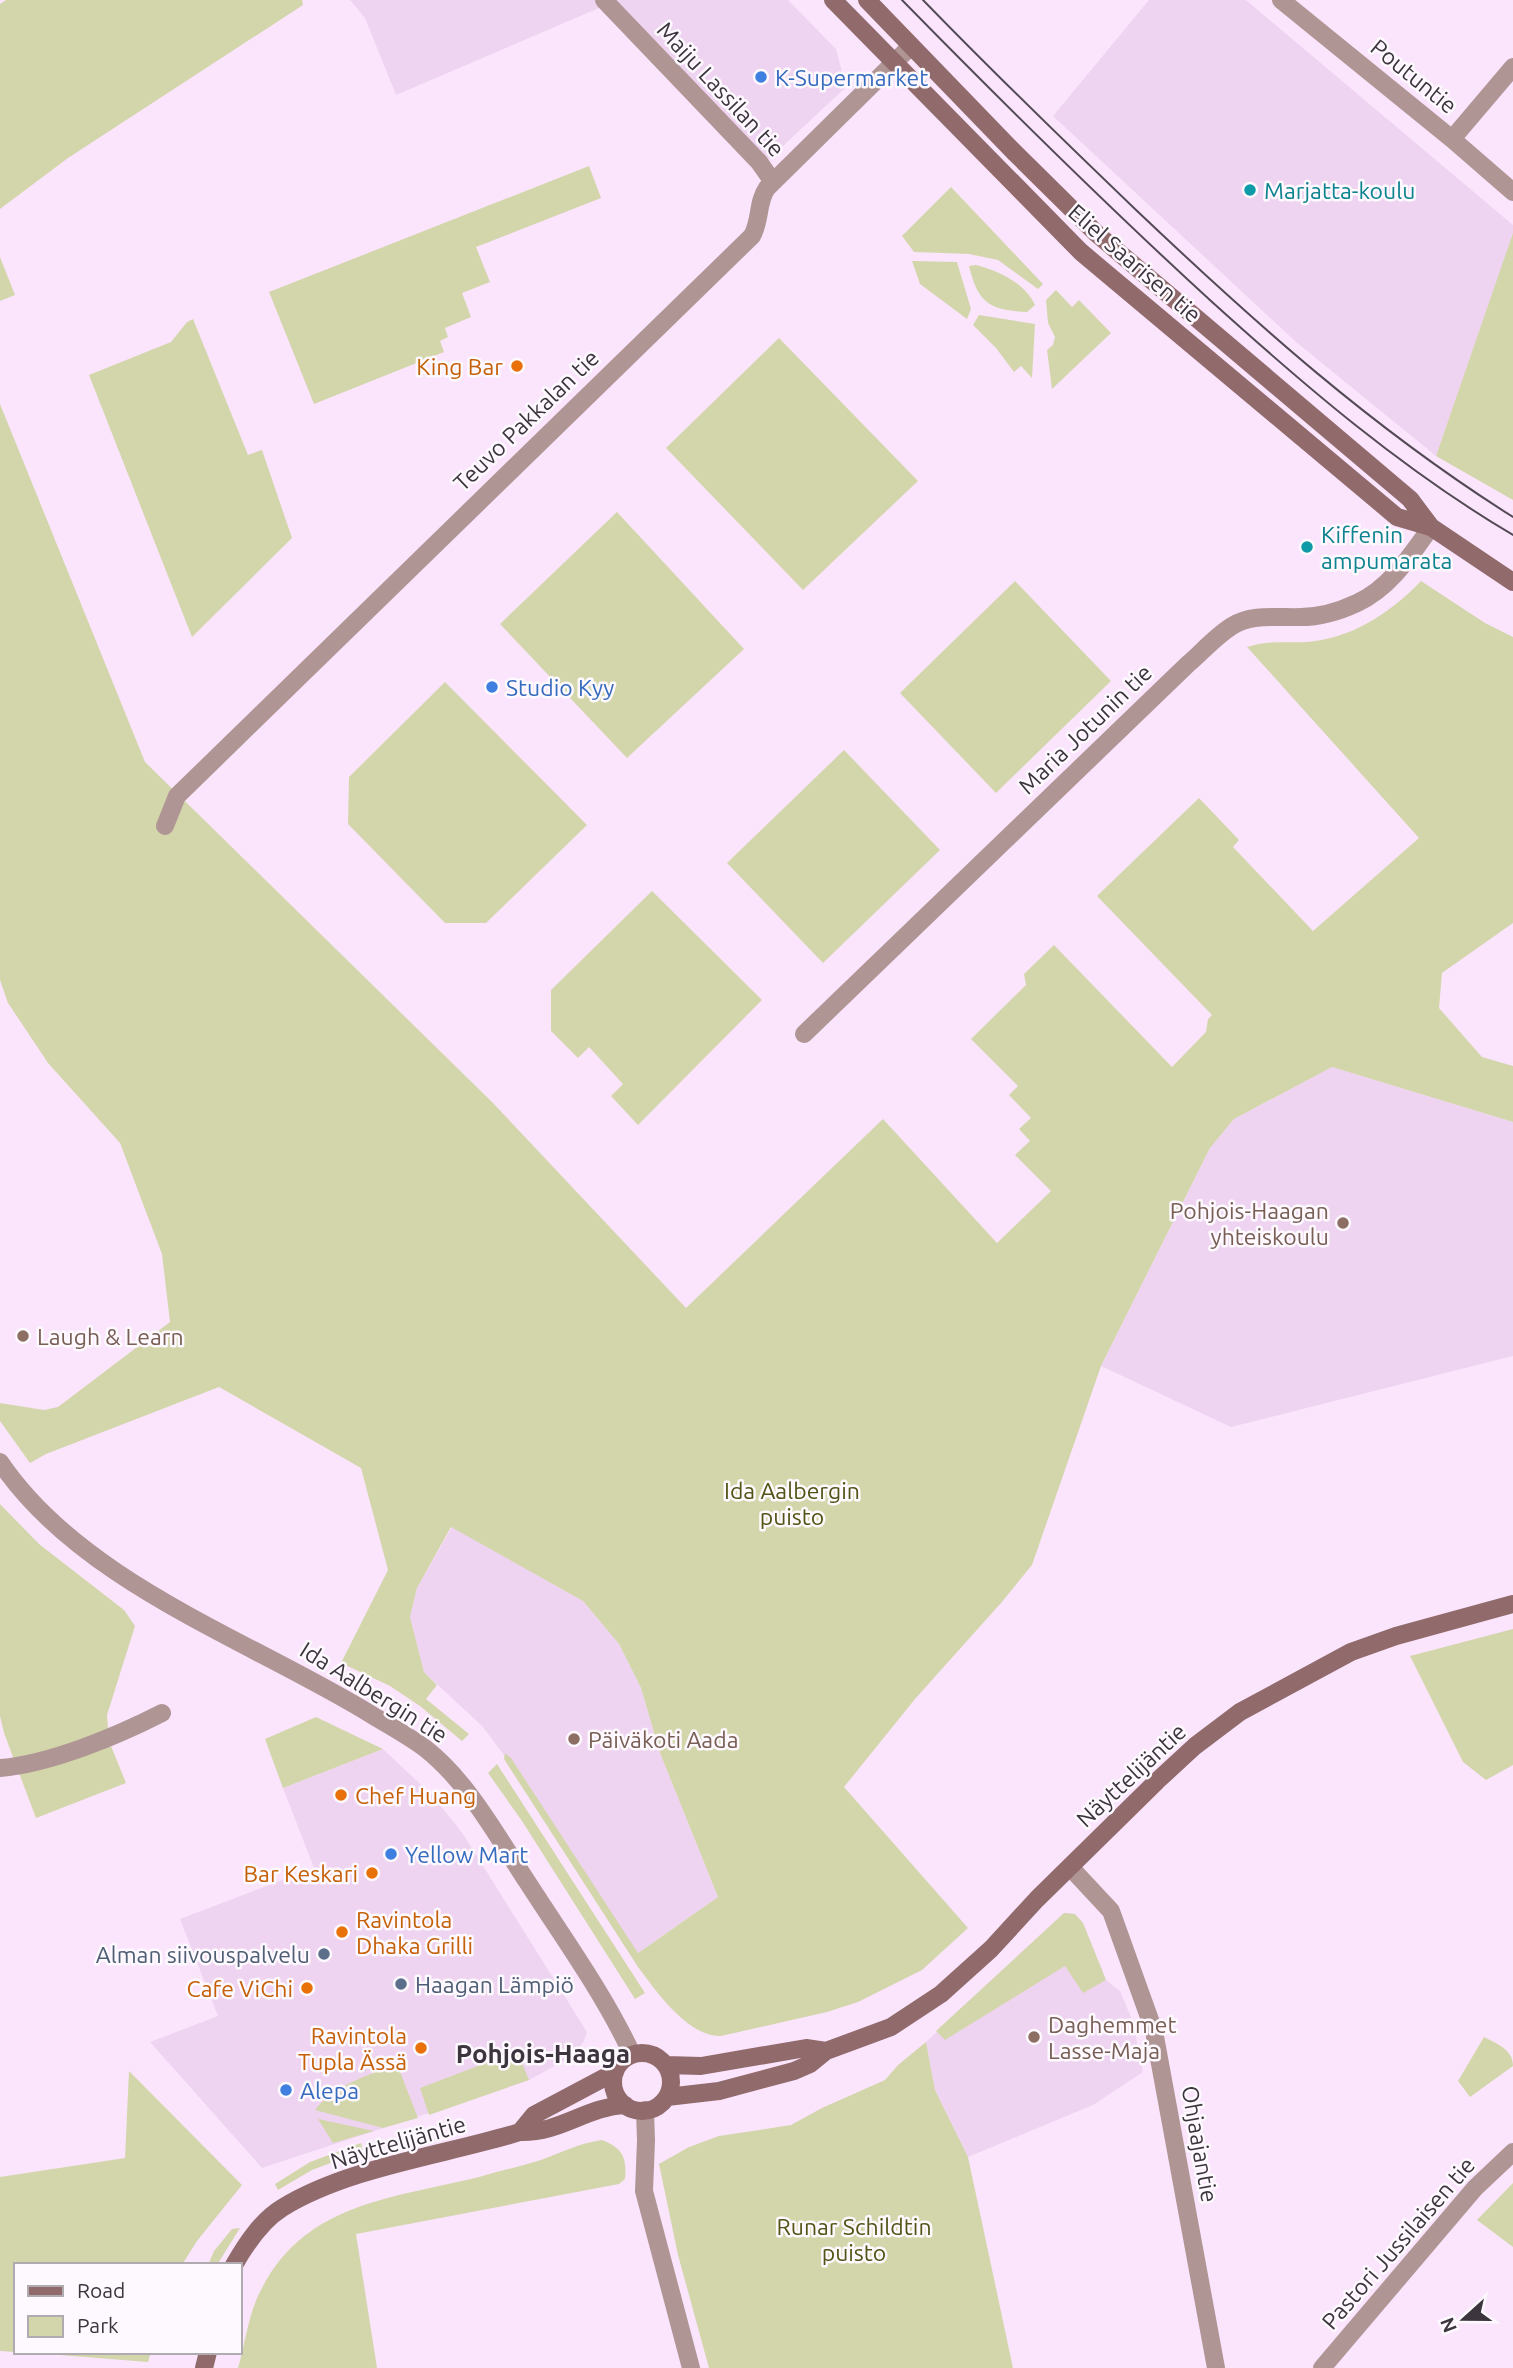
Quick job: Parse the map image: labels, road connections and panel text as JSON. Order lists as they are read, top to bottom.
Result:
{
  "streets": {
    "main road": ["Eliel Saarisen tie", "Näyttelijäntie"],
    "street": [
      "Poutuntie",
      "Maiju Lassilan tie",
      "Teuvo Pakkalan tie",
      "Maria Jotunin tie",
      "Ida Aalbergin tie",
      "Ohjaajantie",
      "Pastori Jussilaisen tie"
    ]
  },
  "crossings": [
    ["Maiju Lassilan tie", "Teuvo Pakkalan tie"],
    ["Eliel Saarisen tie", "Teuvo Pakkalan tie"],
    ["Eliel Saarisen tie", "Maria Jotunin tie"],
    ["Ida Aalbergin tie", "Näyttelijäntie"],
    ["Näyttelijäntie", "Ohjaajantie"]
  ],
  "districts": ["Pohjois-Haaga"],
  "parks": ["Ida Aalbergin puisto", "Runar Schildtin puisto"],
  "places": [
    "K-Supermarket",
    "Marjatta-koulu",
    "King Bar",
    "Kiffenin ampumarata",
    "Studio Kyy",
    "Pohjois-Haagan yhteiskoulu",
    "Laugh & Learn",
    "Päiväkoti Aada",
    "Chef Huang",
    "Yellow Mart",
    "Bar Keskari",
    "Ravintola Dhaka Grilli",
    "Alman siivouspalvelu",
    "Haagan Lämpiö",
    "Cafe ViChi",
    "Daghemmet Lasse-Maja",
    "Ravintola Tupla Ässä",
    "Alepa"
  ],
  "legend": ["Road", "Park"],
  "north": "left"
}
